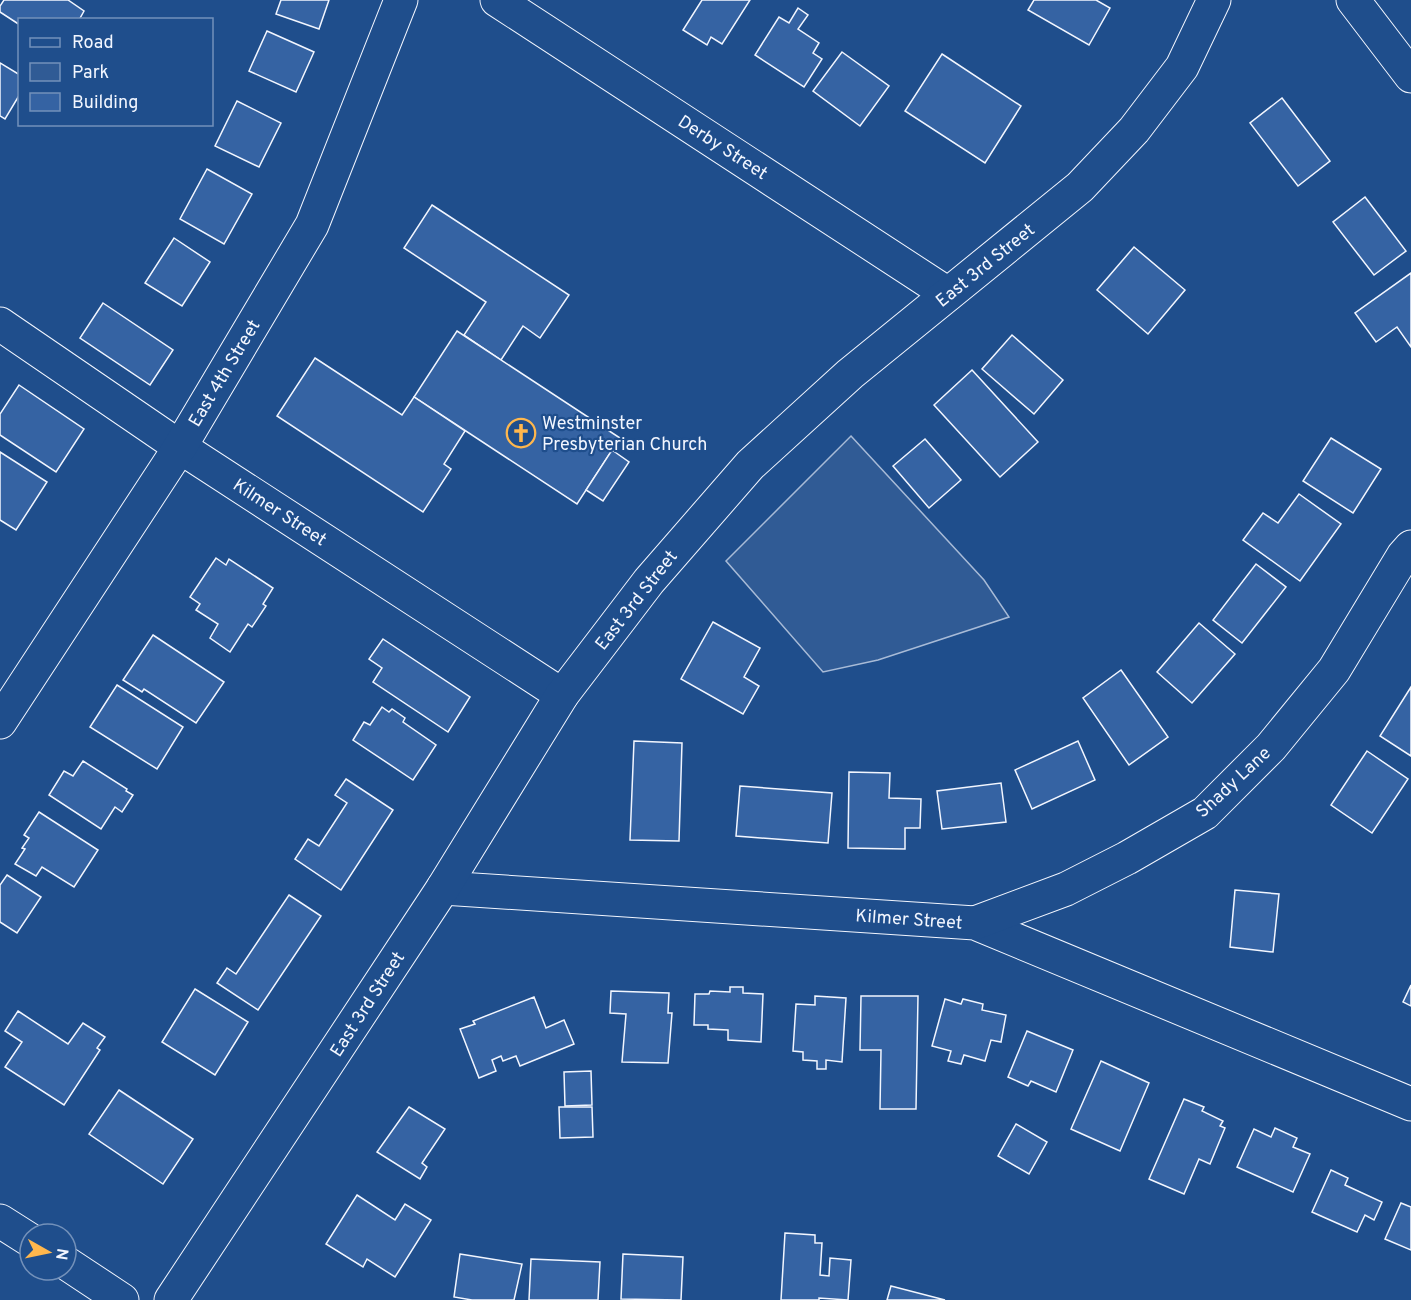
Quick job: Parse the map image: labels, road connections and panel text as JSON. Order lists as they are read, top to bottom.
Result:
{
  "streets": {
    "street": [
      "Derby Street",
      "East 3rd Street",
      "East 4th Street",
      "Kilmer Street",
      "Shady Lane"
    ]
  },
  "crossings": [
    ["Derby Street", "East 3rd Street"],
    ["East 3rd Street", "Kilmer Street"],
    ["East 4th Street", "Kilmer Street"],
    ["Kilmer Street", "Shady Lane"]
  ],
  "places": {
    "church": ["Westminster Presbyterian Church"]
  },
  "legend": ["Road", "Park", "Building"],
  "north": "right"
}
